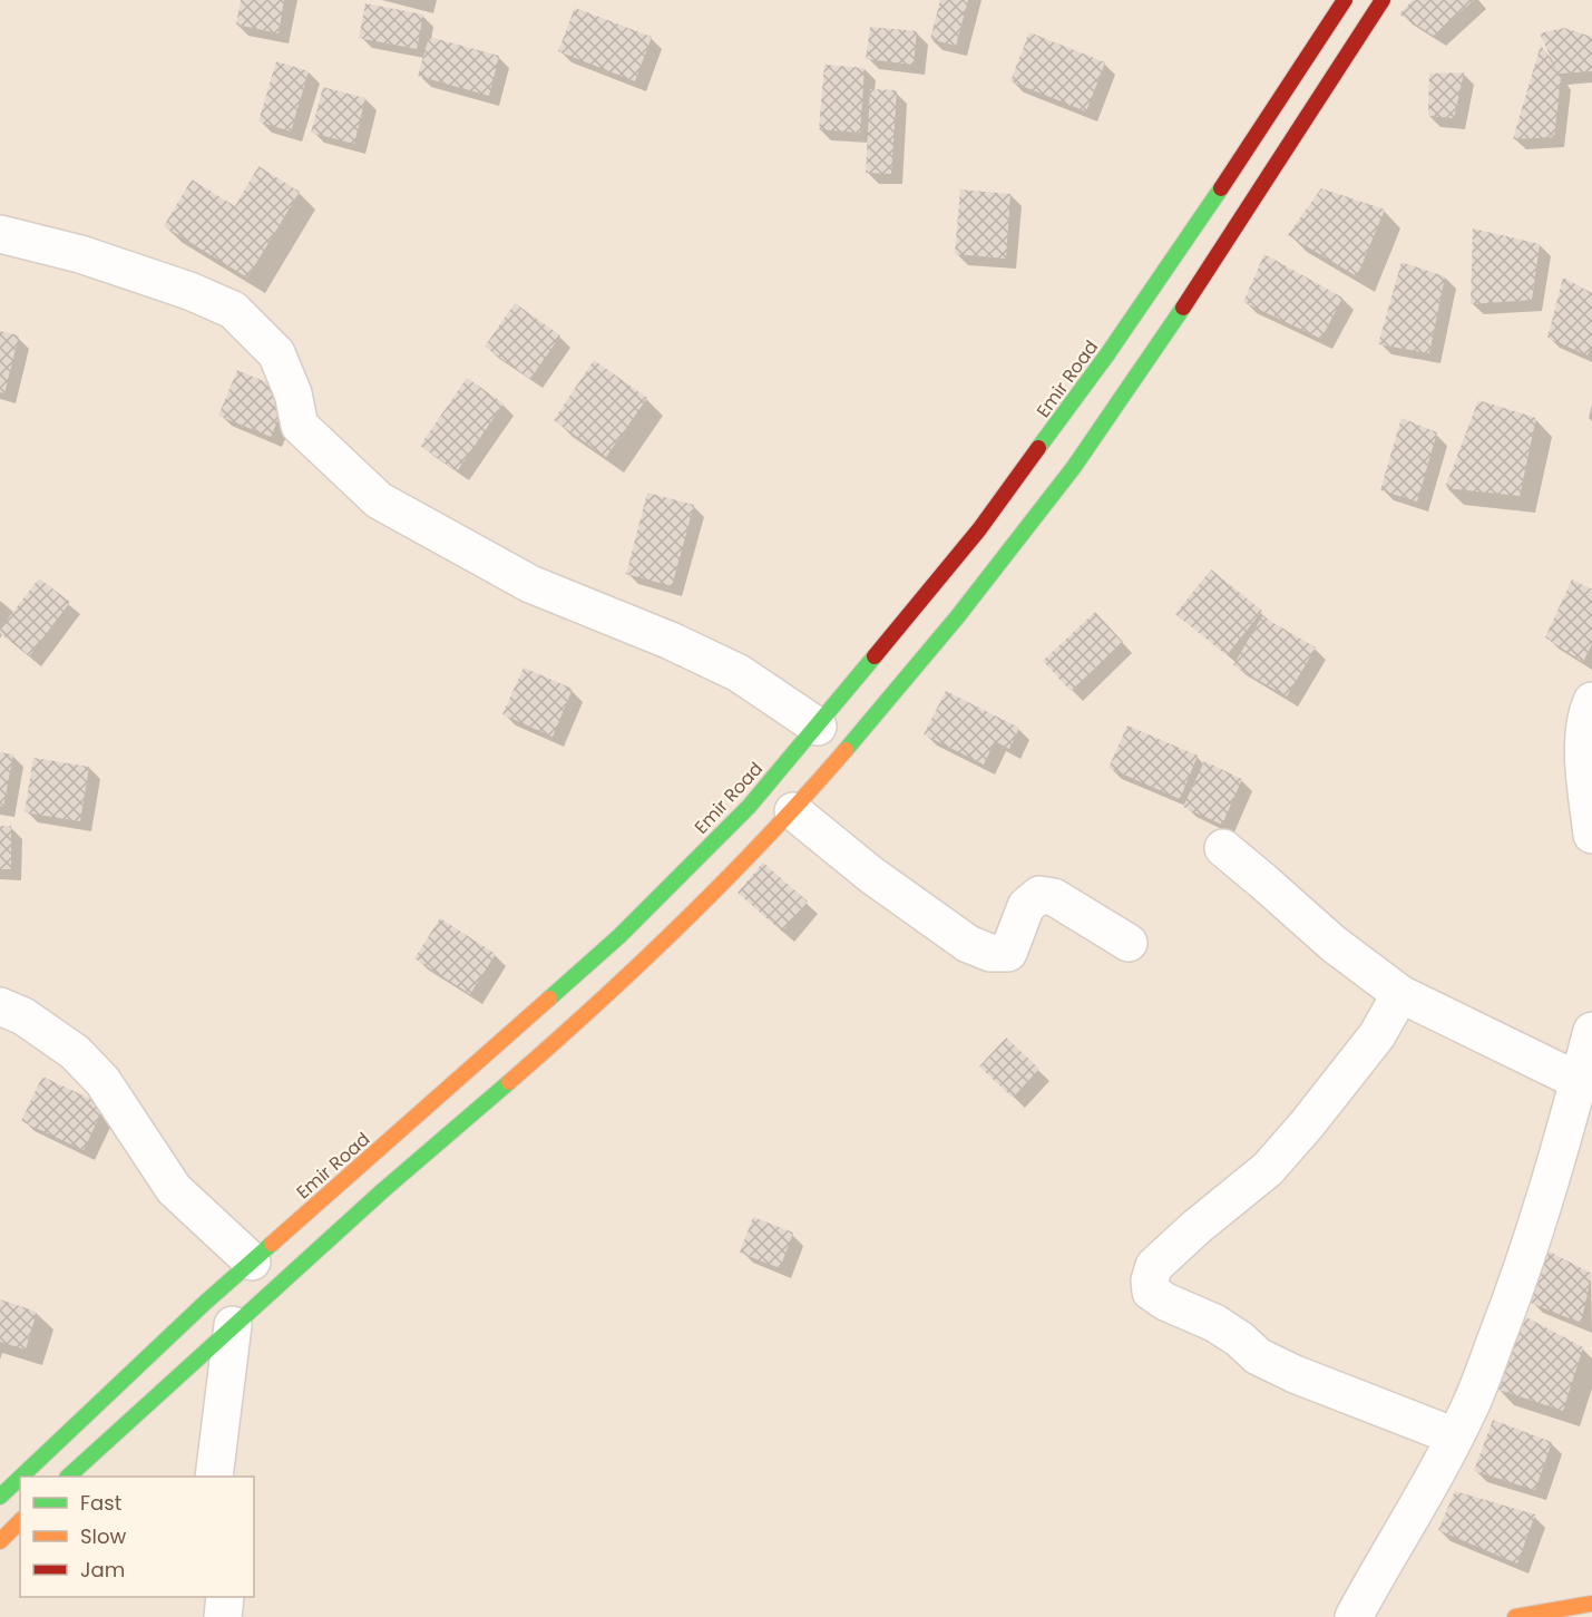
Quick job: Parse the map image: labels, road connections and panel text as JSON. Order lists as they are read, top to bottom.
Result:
{
  "streets": {
    "main road": ["Emir Road"]
  },
  "legend": ["Fast", "Slow", "Jam"]
}
